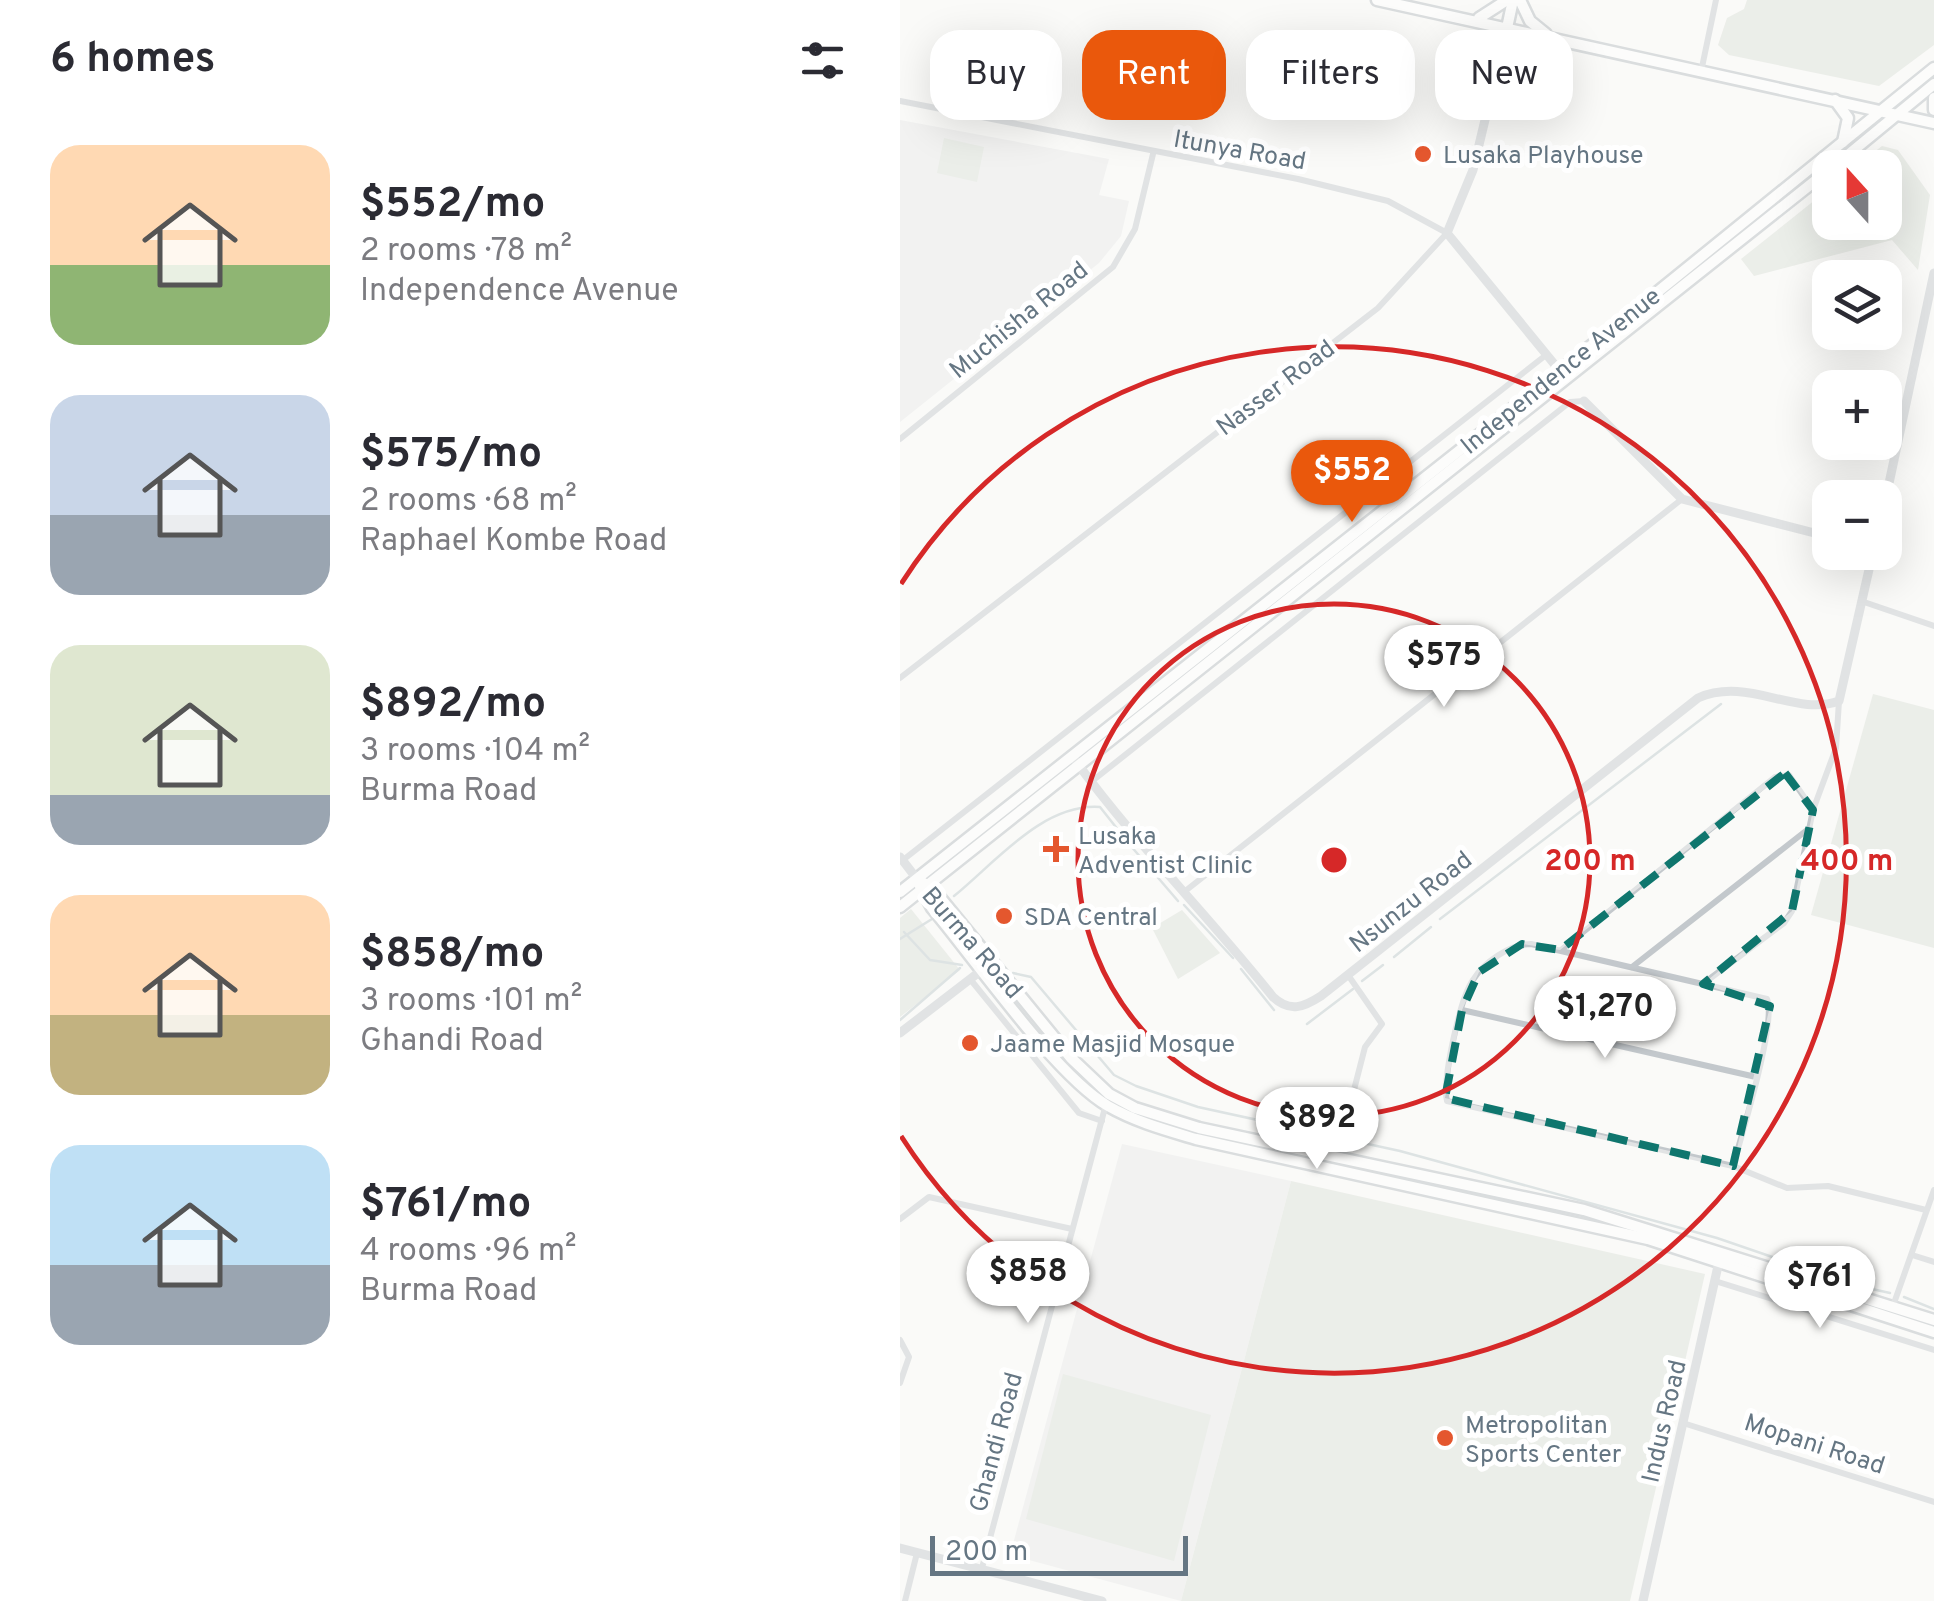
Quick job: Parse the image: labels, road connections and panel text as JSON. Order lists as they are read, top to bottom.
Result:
{
  "streets": {
    "main road": ["Independence Avenue", "Nasser Road", "Burma Road"],
    "street": [
      "Itunya Road",
      "Muchisha Road",
      "Nsunzu Road",
      "Indus Road",
      "Ghandi Road",
      "Mopani Road"
    ]
  },
  "crossings": [
    ["Itunya Road", "Muchisha Road"],
    ["Itunya Road", "Nasser Road"],
    ["Independence Avenue", "Nsunzu Road"],
    ["Independence Avenue", "Burma Road"],
    ["Burma Road", "Indus Road"],
    ["Burma Road", "Ghandi Road"],
    ["Indus Road", "Mopani Road"]
  ],
  "places": {
    "other": [
      "Lusaka Playhouse",
      "SDA Central",
      "Jaame Masjid Mosque",
      "Metropolitan Sports Center"
    ],
    "health": ["Lusaka Adventist Clinic"]
  },
  "scale_bar": "200 m",
  "north": "top",
  "page": {
    "heading": "6 homes",
    "chip": [
      "Buy",
      "Rent",
      "Filters",
      "New"
    ],
    "list": [
      {
        "name": "$552/mo",
        "note": "2 rooms · 78 m² · Independence Avenue"
      },
      {
        "name": "$575/mo",
        "note": "2 rooms · 68 m² · Raphael Kombe Road"
      },
      {
        "name": "$892/mo",
        "note": "3 rooms · 104 m² · Burma Road"
      },
      {
        "name": "$858/mo",
        "note": "3 rooms · 101 m² · Ghandi Road"
      },
      {
        "name": "$761/mo",
        "note": "4 rooms · 96 m² · Burma Road"
      }
    ],
    "map_buttons": ["+", "−"],
    "price": [
      "$552",
      "$575",
      "$1,270",
      "$892",
      "$858",
      "$761"
    ],
    "scale": "200 m"
  },
  "rings": ["200 m", "400 m"]
}
